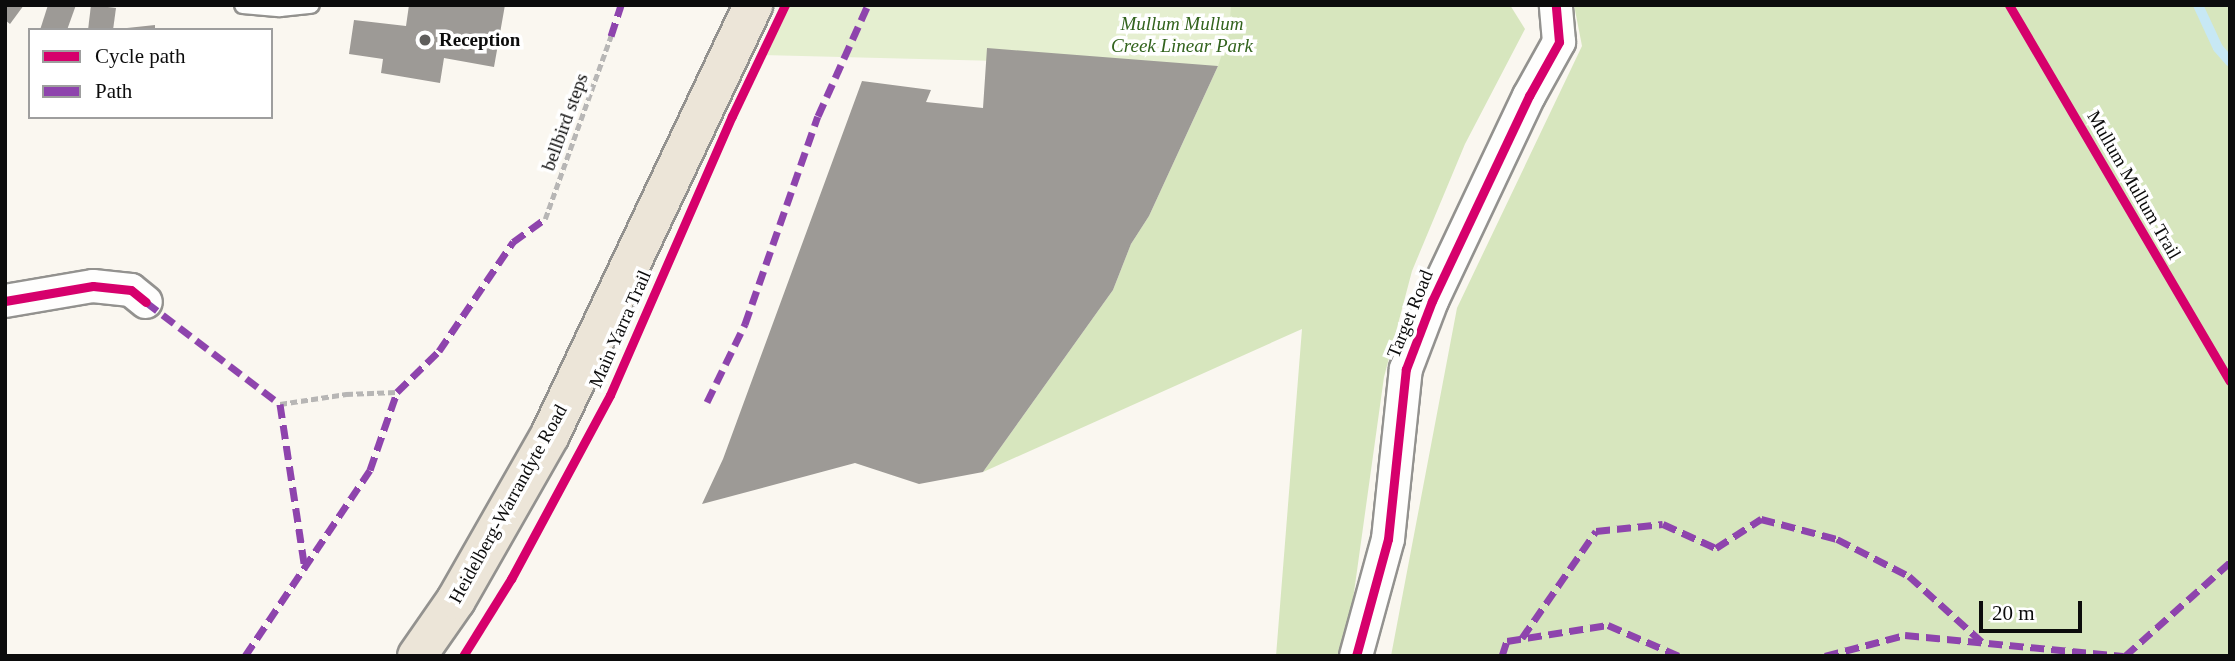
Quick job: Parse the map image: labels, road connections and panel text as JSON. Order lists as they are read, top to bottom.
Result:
{
  "streets": {
    "main road": ["Heidelberg-Warrandyte Road"],
    "street": ["Target Road"],
    "path": ["bellbird steps"],
    "cycle path": ["Mullum Mullum Trail", "Main Yarra Trail"]
  },
  "parks": ["Mullum Mullum Creek Linear Park"],
  "places": ["Reception"],
  "legend": ["Cycle path", "Path"],
  "scale_bar": "20 m"
}
